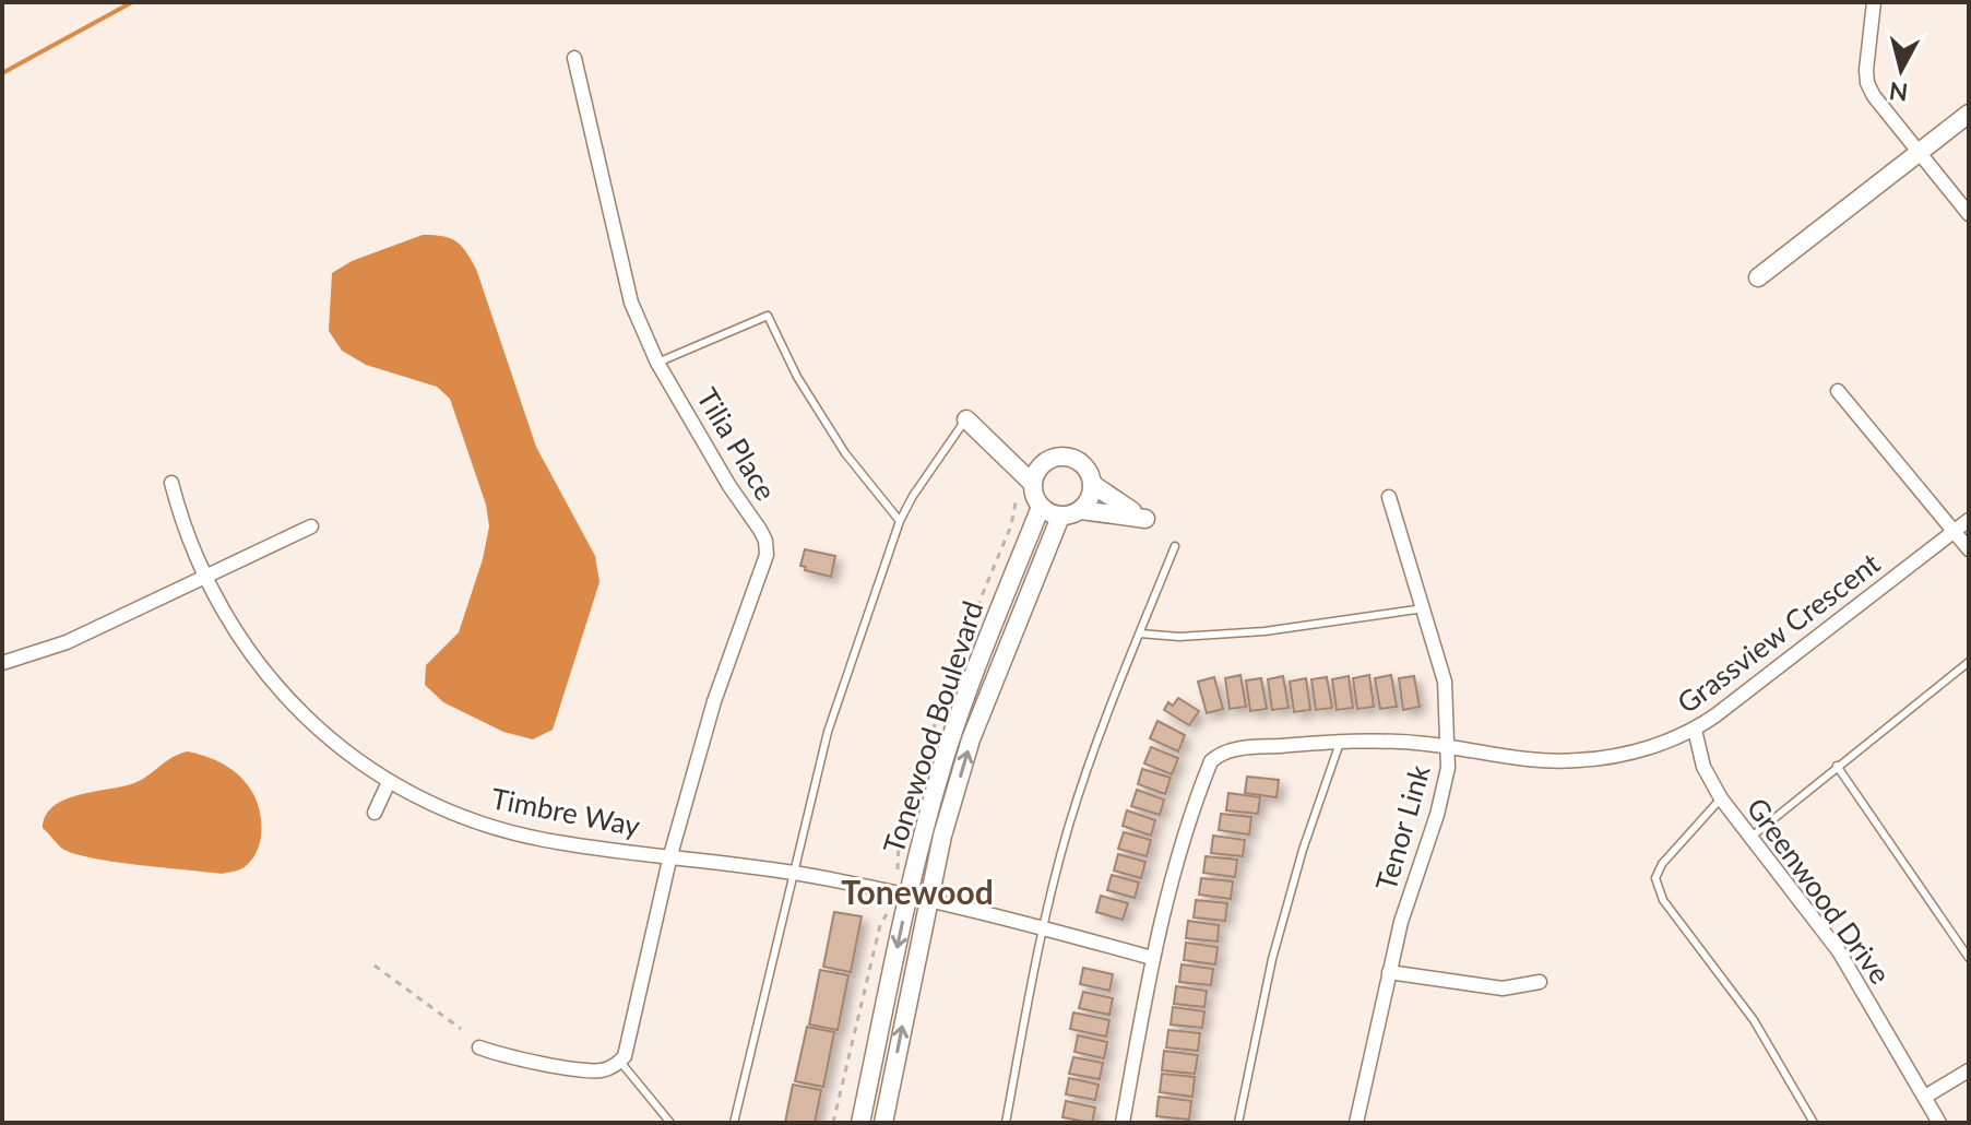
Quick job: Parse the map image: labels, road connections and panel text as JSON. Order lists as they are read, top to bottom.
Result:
{
  "streets": {
    "street": [
      "Tilia Place",
      "Grassview Crescent",
      "Tonewood Boulevard",
      "Timbre Way",
      "Tenor Link",
      "Greenwood Drive"
    ]
  },
  "crossings": [
    ["Tilia Place", "Timbre Way"],
    ["Grassview Crescent", "Timbre Way"],
    ["Grassview Crescent", "Tenor Link"],
    ["Grassview Crescent", "Greenwood Drive"],
    ["Tonewood Boulevard", "Timbre Way"]
  ],
  "districts": ["Tonewood"],
  "north": "bottom"
}
